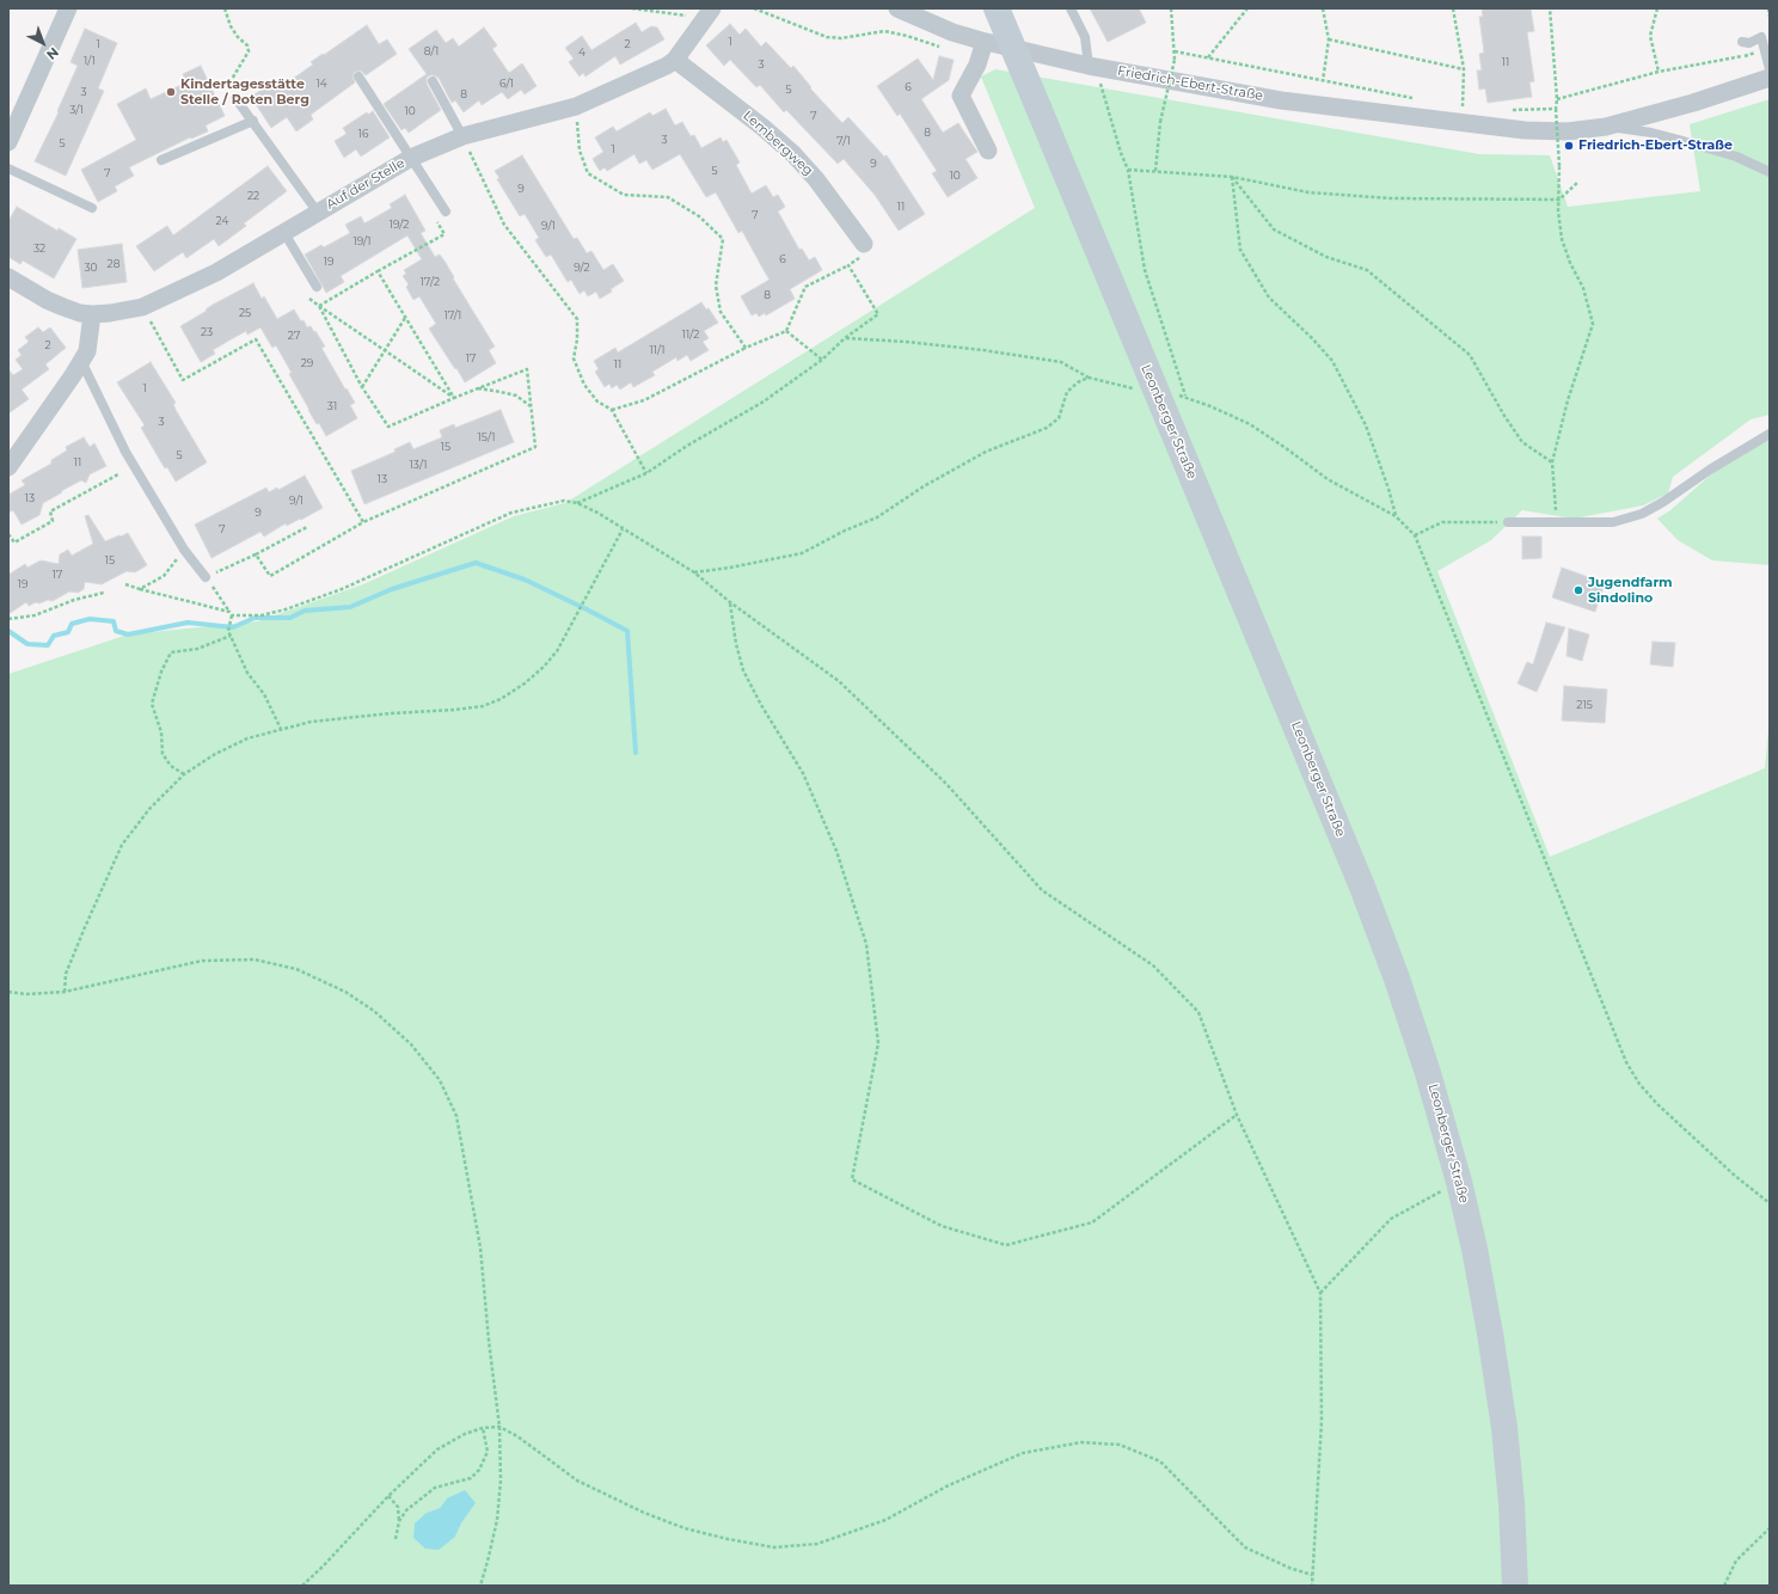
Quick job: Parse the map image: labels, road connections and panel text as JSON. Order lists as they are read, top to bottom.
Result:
{
  "streets": {
    "main road": ["Leonberger Straße"],
    "street": ["Friedrich-Ebert-Straße", "Lembergweg", "Auf der Stelle"]
  },
  "crossings": [
    ["Lembergweg", "Auf der Stelle"]
  ],
  "places": ["Kindertagesstätte Stelle / Roten Berg", "Friedrich-Ebert-Straße", "Jugendfarm Sindolino"],
  "house_numbers": [
    "1",
    "1",
    "2",
    "8/1",
    "4",
    "1/1",
    "11",
    "3",
    "14",
    "6/1",
    "6",
    "5",
    "3",
    "8",
    "3/1",
    "10",
    "7",
    "8",
    "16",
    "3",
    "7/1",
    "5",
    "1",
    "9",
    "5",
    "7",
    "10",
    "9",
    "22",
    "11",
    "7",
    "24",
    "19/2",
    "9/1",
    "19/1",
    "32",
    "6",
    "19",
    "28",
    "30",
    "9/2",
    "17/2",
    "8",
    "25",
    "17/1",
    "23",
    "11/2",
    "27",
    "2",
    "11/1",
    "17",
    "29",
    "11",
    "1",
    "31",
    "3",
    "15/1",
    "15",
    "5",
    "11",
    "13/1",
    "13",
    "13",
    "9/1",
    "9",
    "7",
    "15",
    "17",
    "19",
    "215"
  ],
  "north": "bottom right"
}
